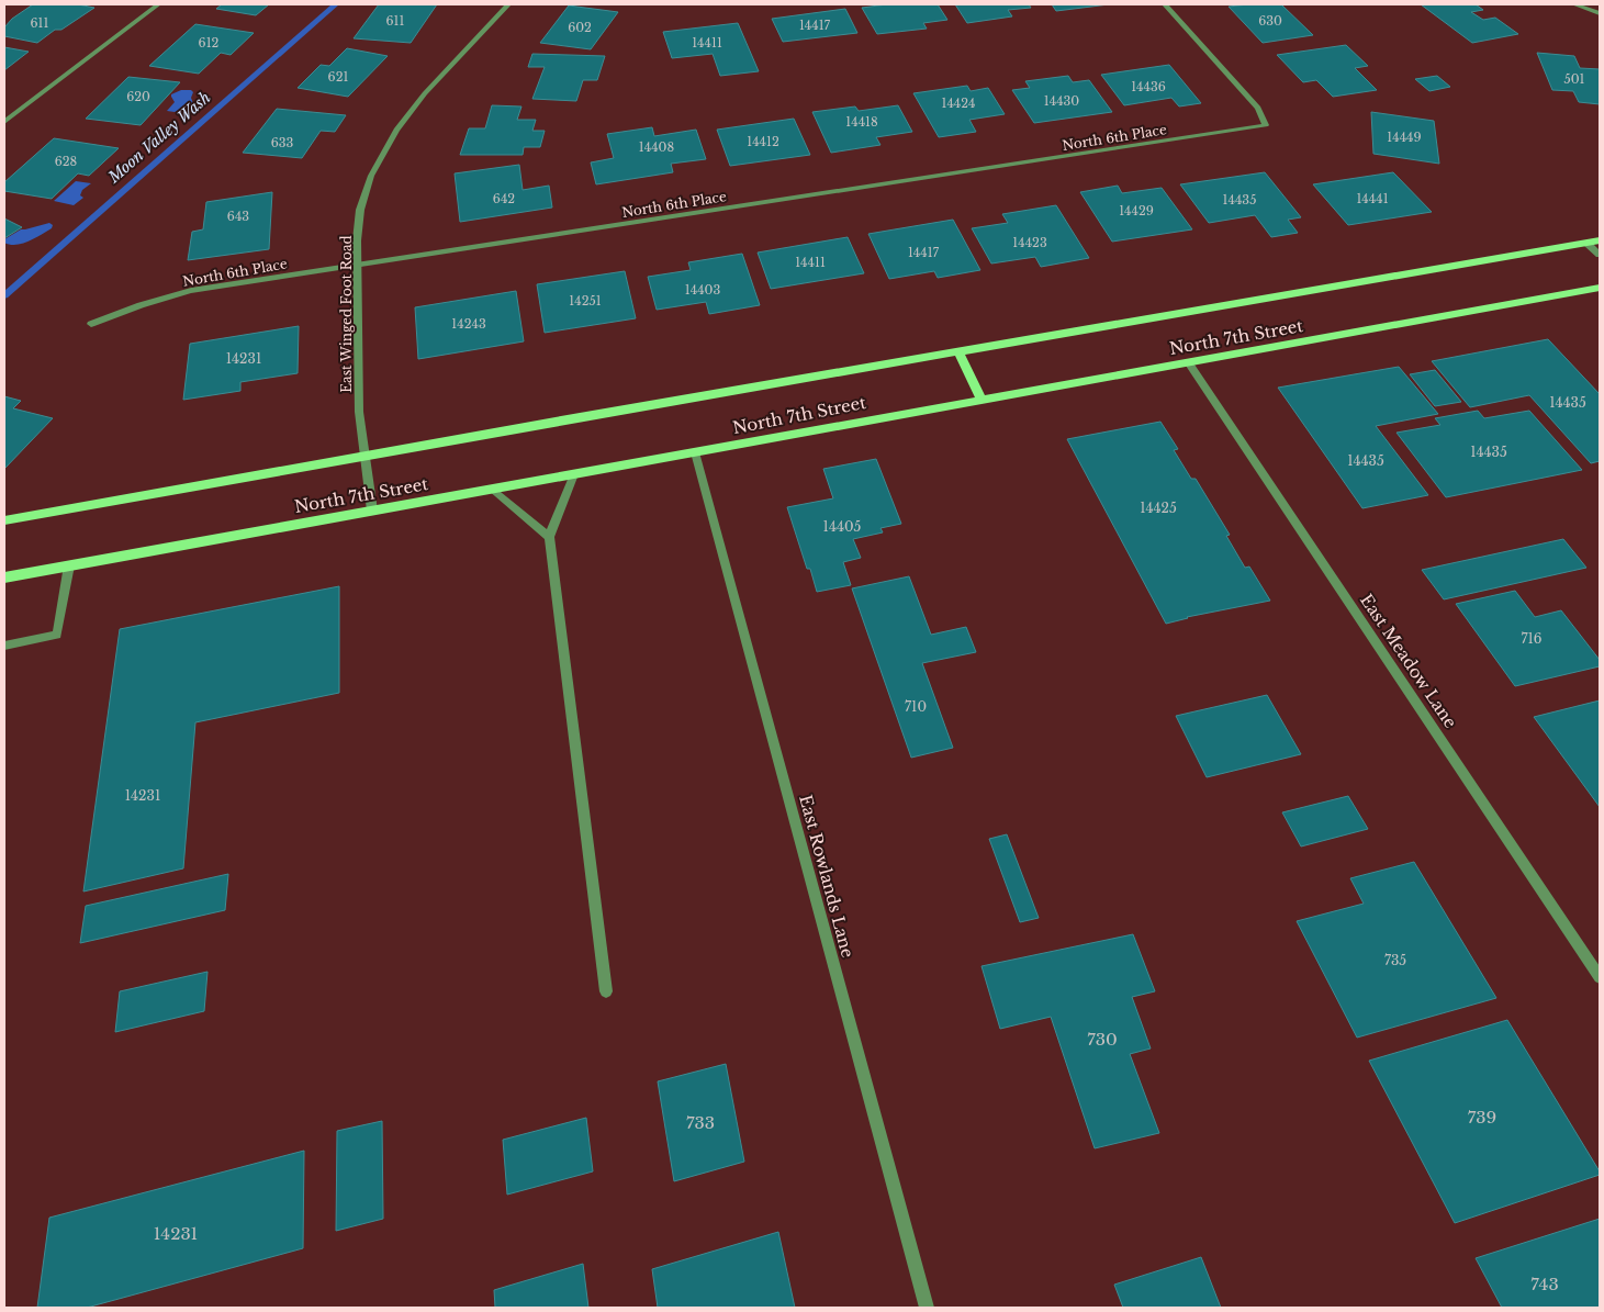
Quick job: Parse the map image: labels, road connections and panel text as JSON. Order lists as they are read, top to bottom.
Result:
{
  "streets": {
    "main road": ["North 7th Street"],
    "street": [
      "North 6th Place",
      "East Winged Foot Road",
      "East Meadow Lane",
      "East Rowlands Lane"
    ]
  },
  "crossings": [
    ["North 6th Place", "East Winged Foot Road"],
    ["East Winged Foot Road", "North 7th Street"],
    ["North 7th Street", "East Meadow Lane"],
    ["North 7th Street", "East Rowlands Lane"]
  ],
  "water": ["Moon Valley Wash"],
  "house_numbers": [
    "611",
    "630",
    "611",
    "14417",
    "602",
    "612",
    "14411",
    "621",
    "501",
    "14436",
    "620",
    "14430",
    "14424",
    "14418",
    "14449",
    "14412",
    "633",
    "14408",
    "628",
    "642",
    "14441",
    "14435",
    "14429",
    "643",
    "14423",
    "14417",
    "14411",
    "14403",
    "14251",
    "14243",
    "14231",
    "14435",
    "14435",
    "14435",
    "14425",
    "14405",
    "716",
    "710",
    "14231",
    "735",
    "730",
    "739",
    "733",
    "14231",
    "743"
  ]
}
